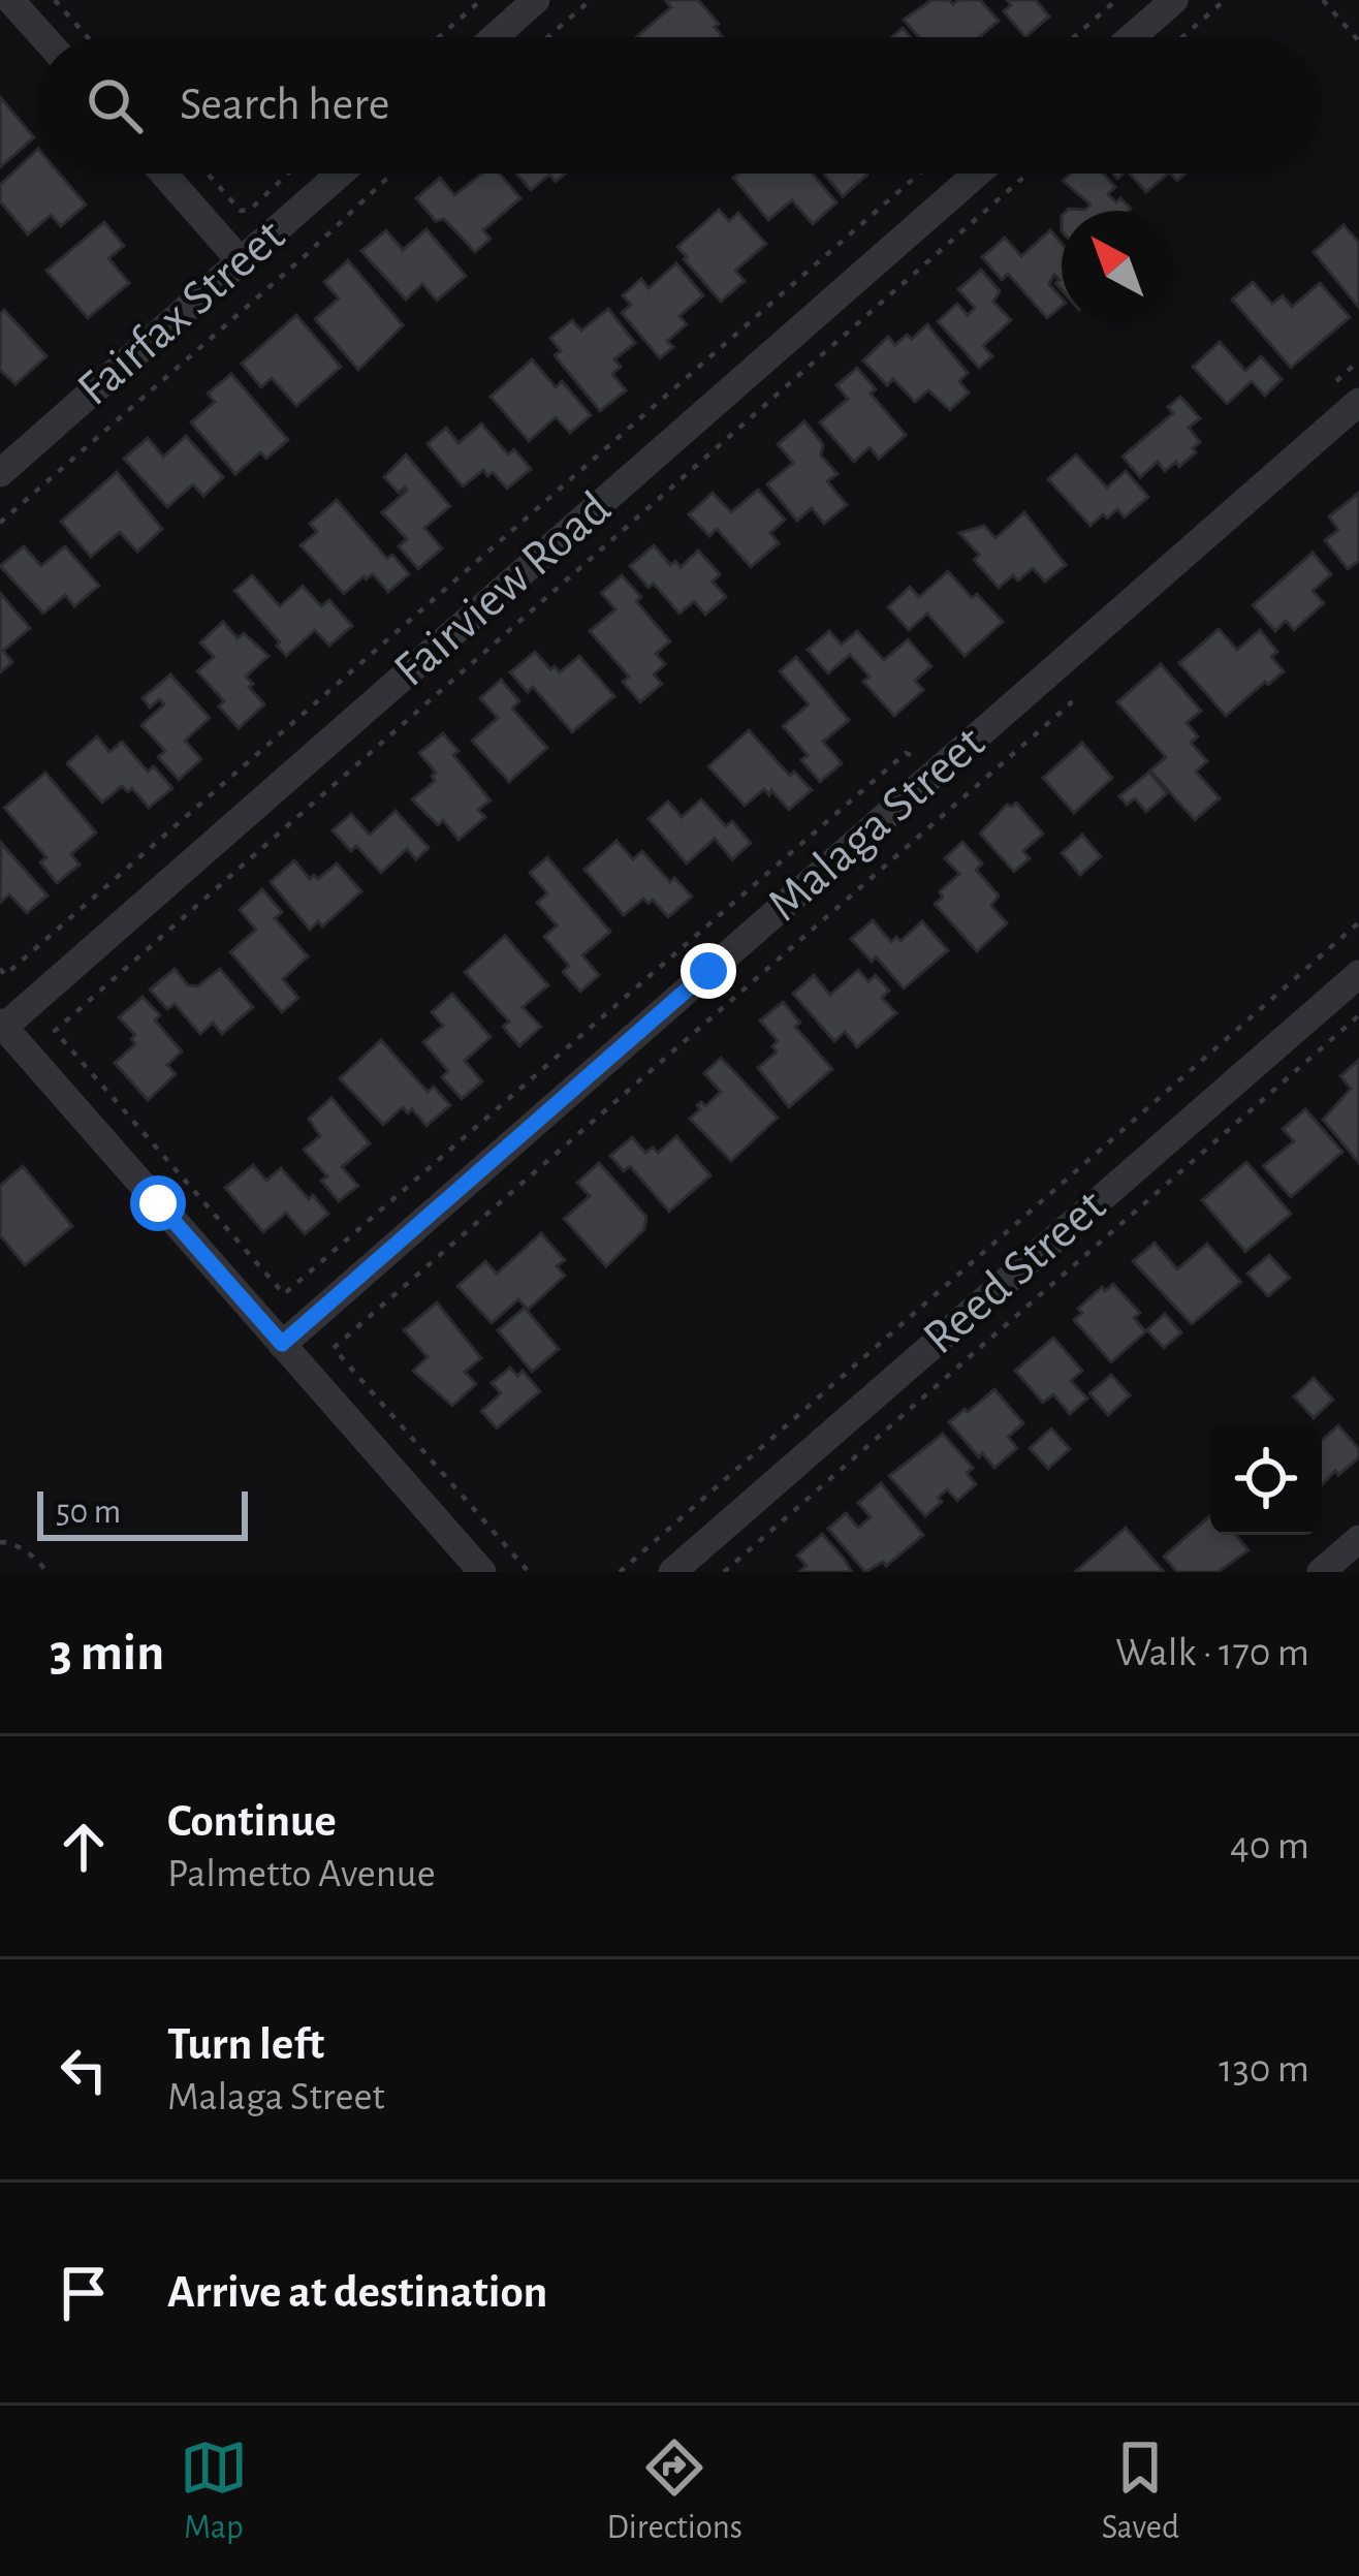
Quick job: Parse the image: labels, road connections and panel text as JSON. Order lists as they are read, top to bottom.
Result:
{
  "streets": {
    "street": [
      "Fairfax Street",
      "Fairview Road",
      "Malaga Street",
      "Reed Street"
    ]
  },
  "scale_bar": "50 m",
  "north": "top left",
  "page": {
    "search": "Search here",
    "scale": "50 m",
    "heading": ["3 min", "Walk · 170 m"],
    "list": [
      ["Continue", "Palmetto Avenue", "40 m"],
      ["Turn left", "Malaga Street", "130 m"],
      "Arrive at destination"
    ],
    "nav": ["Map", "Directions", "Saved"]
  }
}
